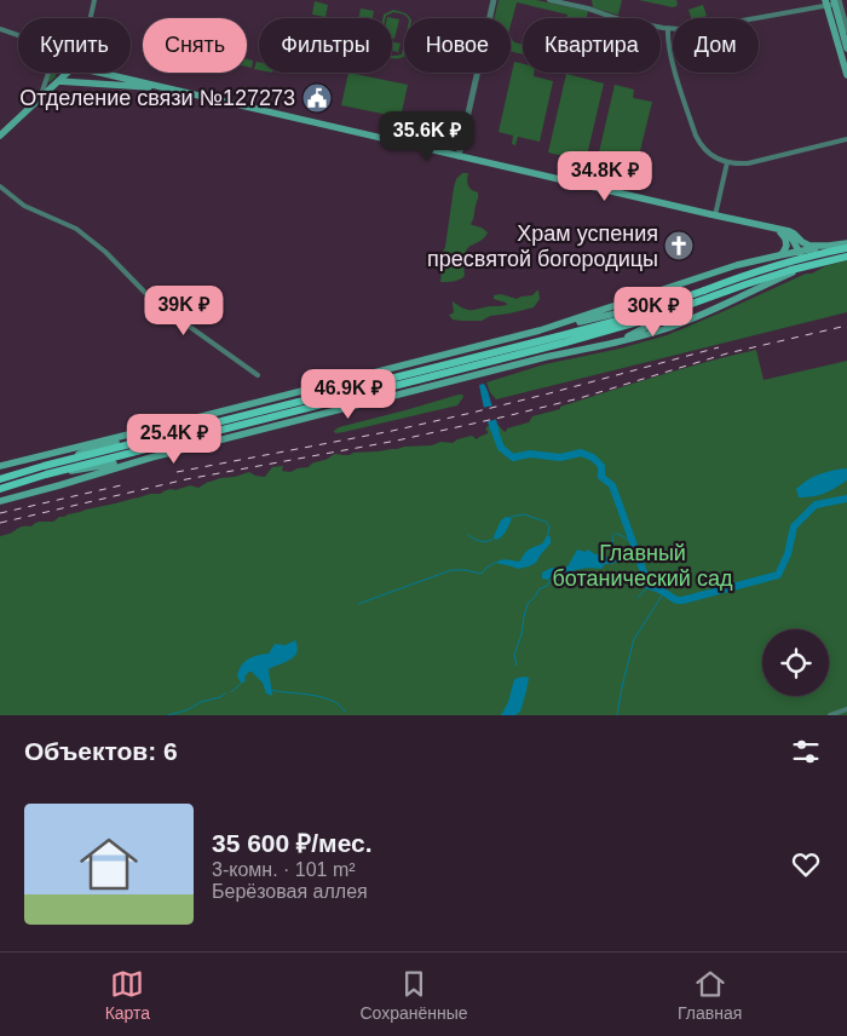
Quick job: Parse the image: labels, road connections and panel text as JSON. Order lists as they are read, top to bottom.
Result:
{
  "parks": ["Главный ботанический сад"],
  "places": {
    "public building": ["Отделение связи №127273"],
    "church": ["Храм успения пресвятой богородицы"]
  },
  "page": {
    "chip": [
      "Купить",
      "Снять",
      "Фильтры",
      "Новое",
      "Квартира",
      "Дом"
    ],
    "price": [
      "35.6K ₽",
      "34.8K ₽",
      "39K ₽",
      "30K ₽",
      "46.9K ₽",
      "25.4K ₽"
    ],
    "heading": "Объектов: 6",
    "list": [
      {
        "name": "35 600 ₽/мес.",
        "note": "3-комн. · 101 m² · Берёзовая аллея"
      }
    ],
    "tabs": ["Карта", "Сохранённые", "Главная"]
  }
}
